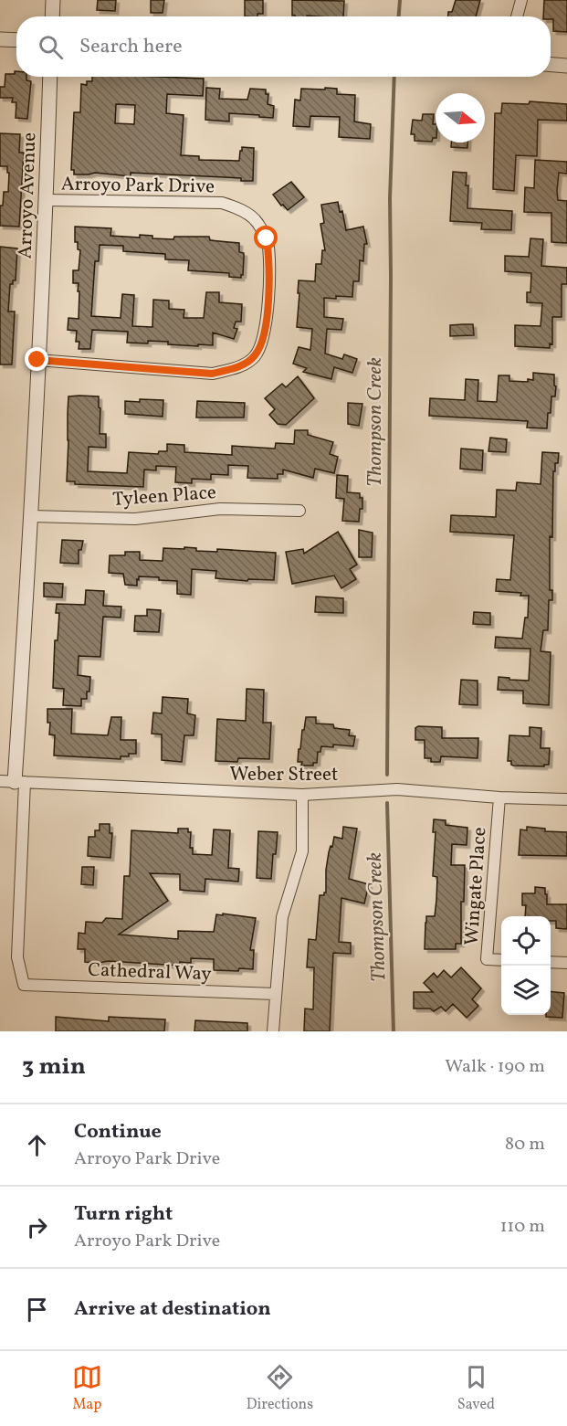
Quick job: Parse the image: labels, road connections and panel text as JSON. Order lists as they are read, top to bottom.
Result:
{
  "streets": {
    "street": [
      "Arroyo Park Drive",
      "Arroyo Avenue",
      "Tyleen Place",
      "Weber Street",
      "Wingate Place",
      "Cathedral Way"
    ]
  },
  "crossings": [
    ["Arroyo Park Drive", "Arroyo Avenue"],
    ["Arroyo Avenue", "Tyleen Place"],
    ["Arroyo Avenue", "Weber Street"],
    ["Arroyo Avenue", "Cathedral Way"],
    ["Weber Street", "Wingate Place"],
    ["Weber Street", "Cathedral Way"]
  ],
  "water": ["Thompson Creek"],
  "north": "right",
  "page": {
    "search": "Search here",
    "heading": ["3 min", "Walk · 190 m"],
    "list": [
      ["Continue", "Arroyo Park Drive", "80 m"],
      ["Turn right", "Arroyo Park Drive", "110 m"],
      "Arrive at destination"
    ],
    "nav": ["Map", "Directions", "Saved"]
  }
}
